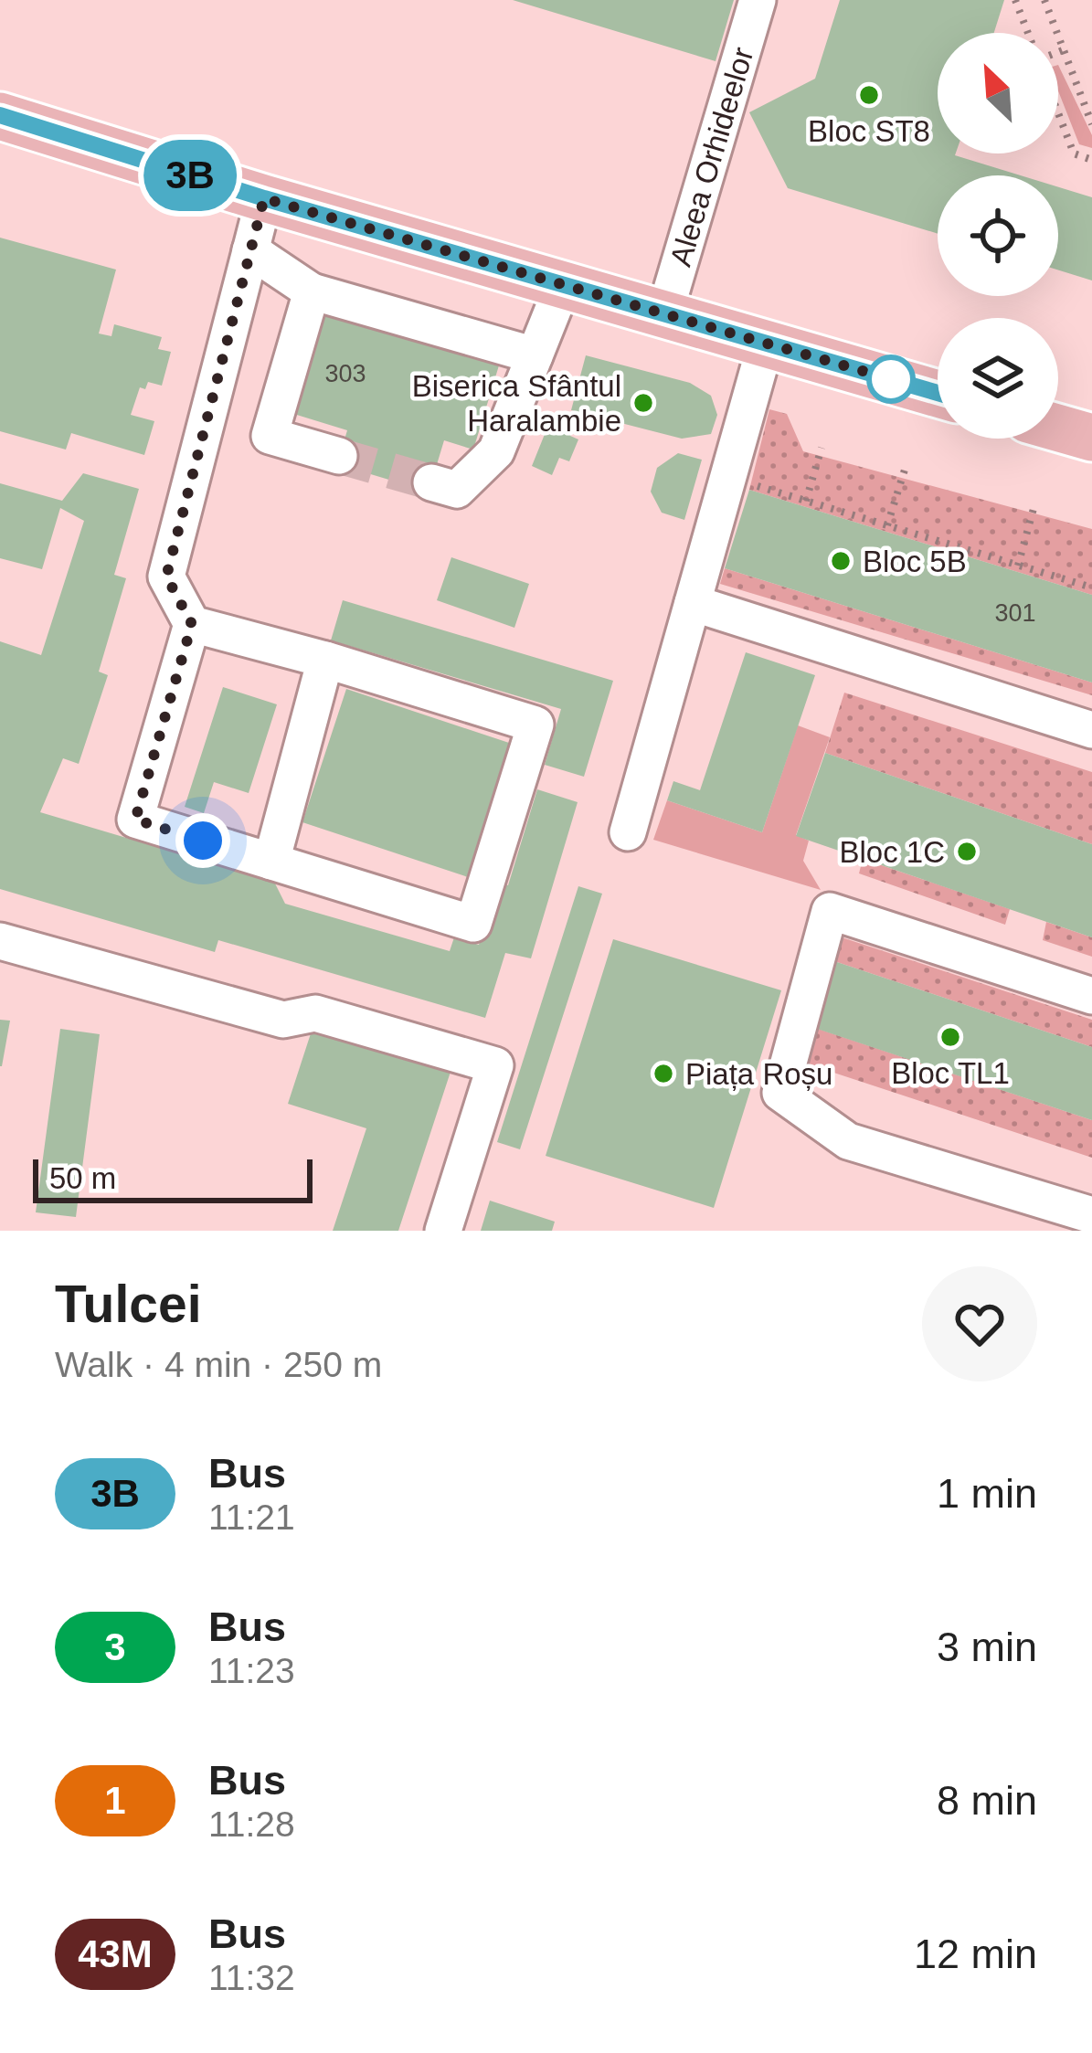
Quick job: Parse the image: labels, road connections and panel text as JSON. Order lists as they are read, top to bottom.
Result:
{
  "streets": {
    "street": ["Aleea Orhideelor"]
  },
  "places": [
    "Bloc ST8",
    "Biserica Sfântul Haralambie",
    "Bloc 5B",
    "Bloc 1C",
    "Bloc TL1",
    "Piața Roșu"
  ],
  "lines": ["bus line 3B"],
  "house_numbers": ["303", "301"],
  "scale_bar": "50 m",
  "north": "top left",
  "page": {
    "on_map": "3B",
    "scale": "50 m",
    "heading": ["Tulcei", "Walk · 4 min · 250 m"],
    "list": [
      {
        "mark": "3B",
        "name": "Bus",
        "note": "11:21",
        "value": "1 min"
      },
      {
        "mark": "3",
        "name": "Bus",
        "note": "11:23",
        "value": "3 min"
      },
      {
        "mark": "1",
        "name": "Bus",
        "note": "11:28",
        "value": "8 min"
      },
      {
        "mark": "43M",
        "name": "Bus",
        "note": "11:32",
        "value": "12 min"
      }
    ]
  }
}
